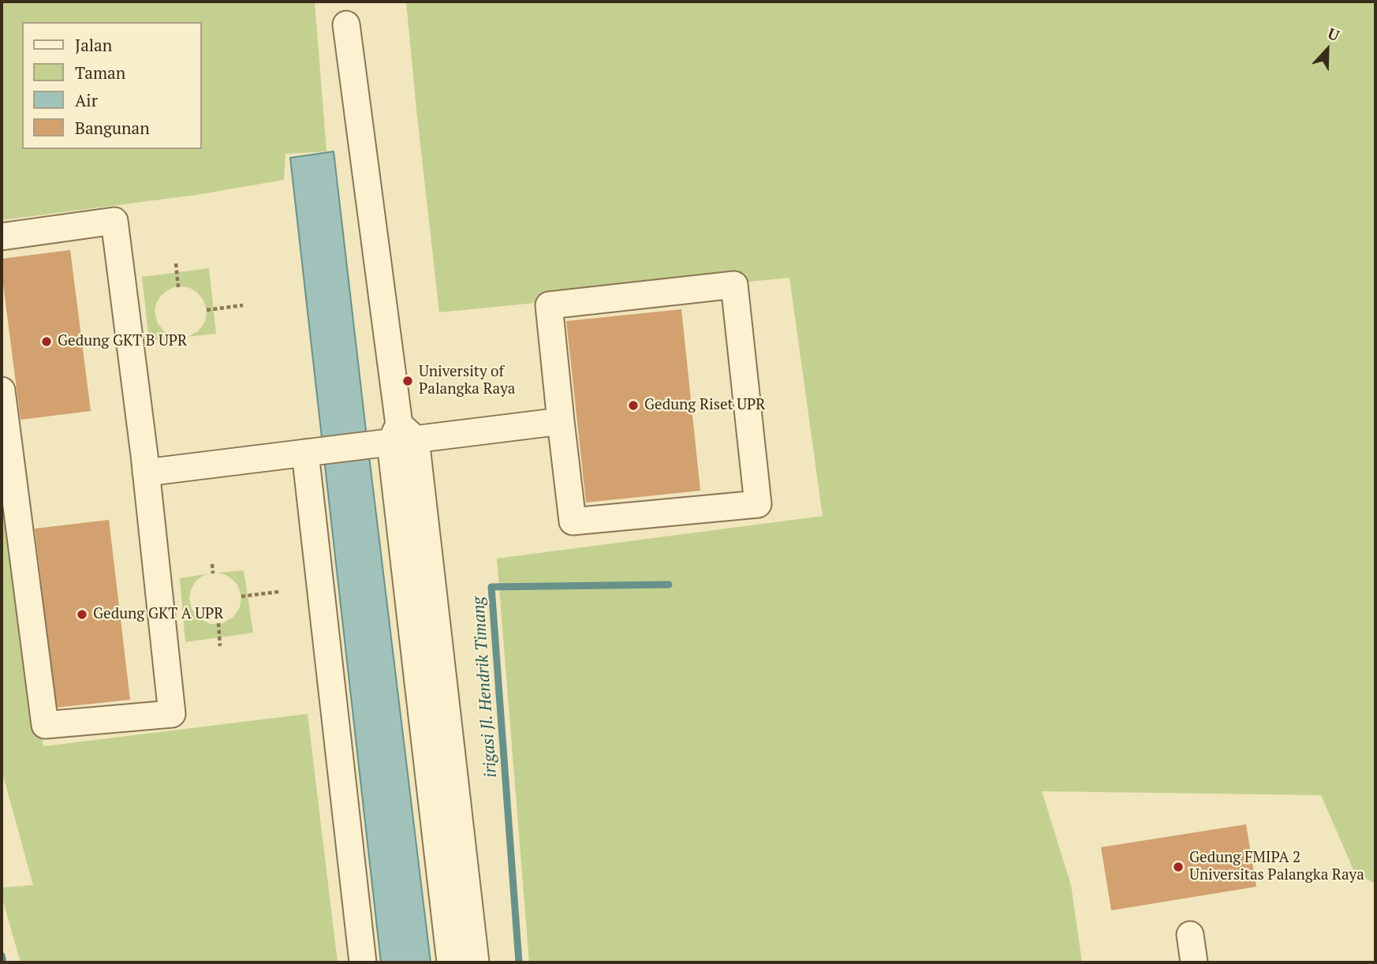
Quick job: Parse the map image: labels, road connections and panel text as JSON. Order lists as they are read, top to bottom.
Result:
{
  "water": ["irigasi Jl. Hendrik Timang"],
  "places": [
    "Gedung GKT B UPR",
    "University of Palangka Raya",
    "Gedung Riset UPR",
    "Gedung GKT A UPR",
    "Gedung FMIPA 2 Universitas Palangka Raya"
  ],
  "legend": [
    "Jalan",
    "Taman",
    "Air",
    "Bangunan"
  ],
  "north": "top"
}
